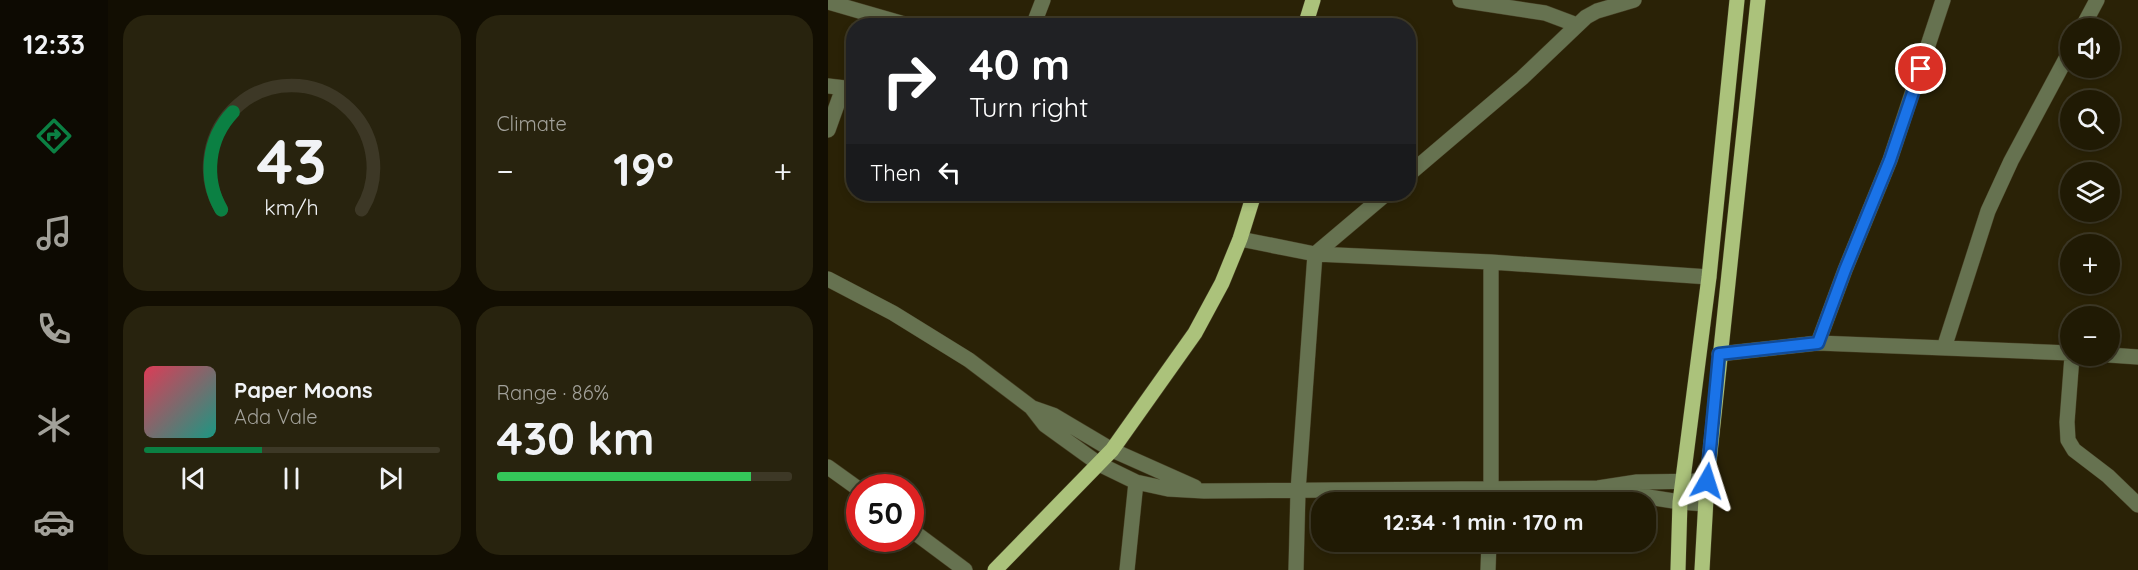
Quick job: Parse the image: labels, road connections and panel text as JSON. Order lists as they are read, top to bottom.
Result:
{
  "page": {
    "tabs": "12:33",
    "tile": [
      "Climate",
      ["Range · 86%", "430 km"]
    ],
    "map_buttons": ["+", "−"],
    "turn": ["40 m", "Turn right"],
    "then": "Then",
    "heat": ["−", "19°", "+"],
    "song": ["Paper Moons", "Ada Vale"],
    "limit": "50",
    "trip": "12:34 · 1 min · 170 m",
    "gauge": ["43", "km/h"]
  }
}
